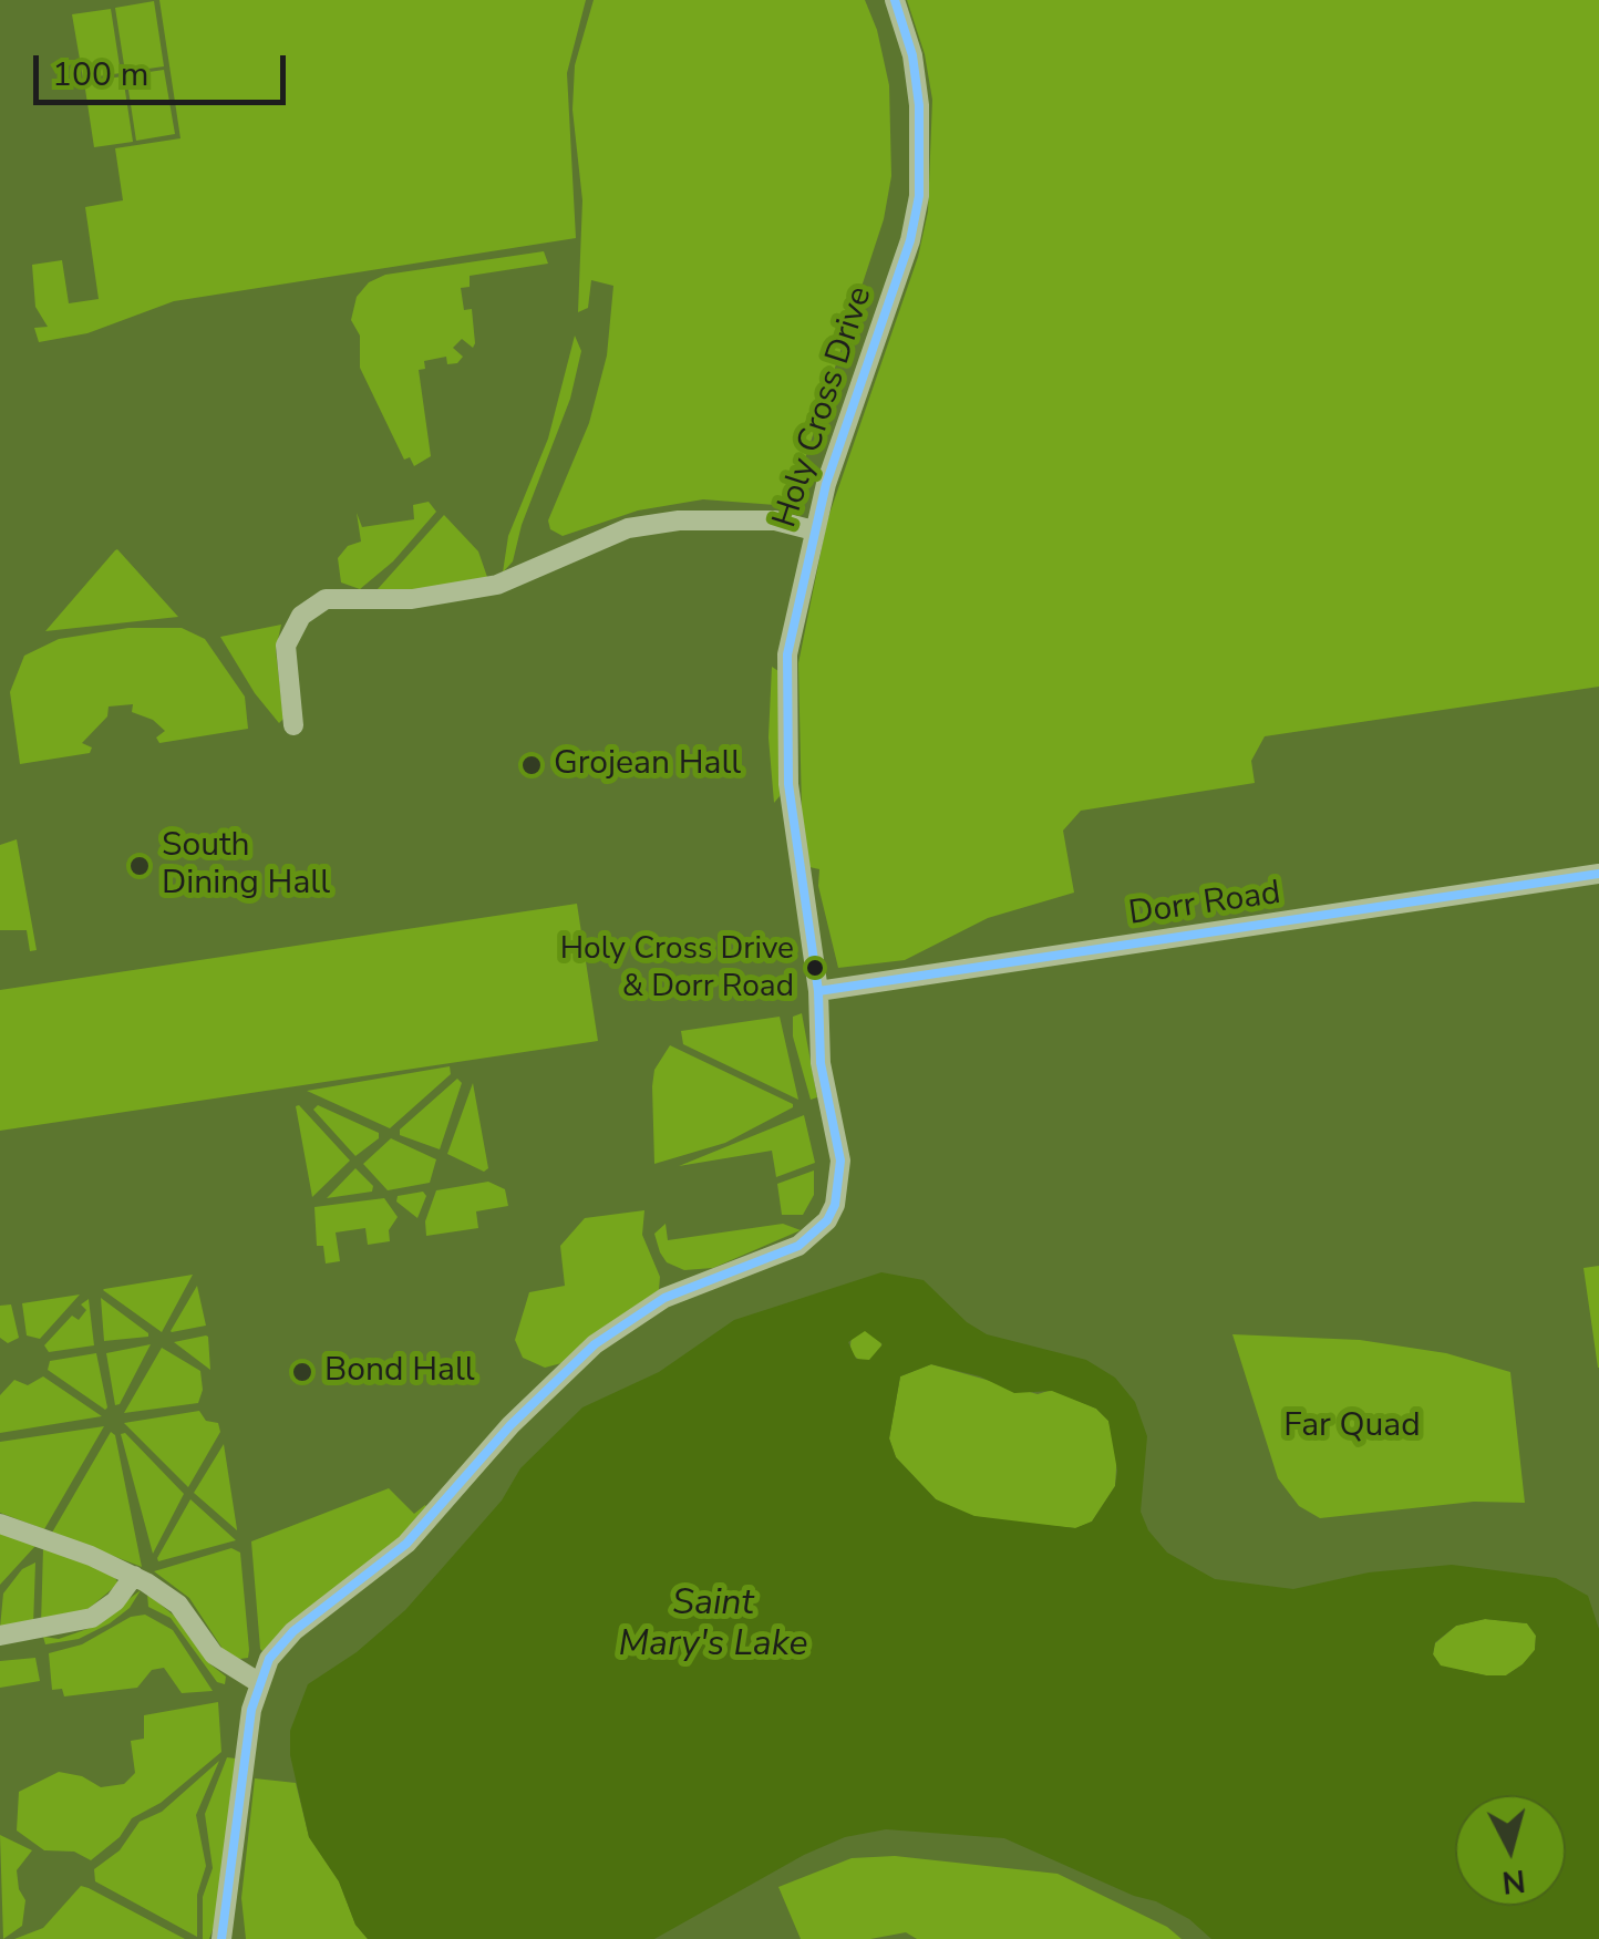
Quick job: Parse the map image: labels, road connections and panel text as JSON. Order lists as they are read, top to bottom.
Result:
{
  "streets": {
    "street": ["Holy Cross Drive", "Dorr Road"]
  },
  "crossings": [
    ["Holy Cross Drive", "Dorr Road"]
  ],
  "water": ["Saint Mary's Lake"],
  "parks": ["Far Quad"],
  "places": [
    "Grojean Hall",
    "South Dining Hall",
    "Holy Cross Drive & Dorr Road",
    "Bond Hall"
  ],
  "scale_bar": "100 m",
  "north": "bottom"
}
